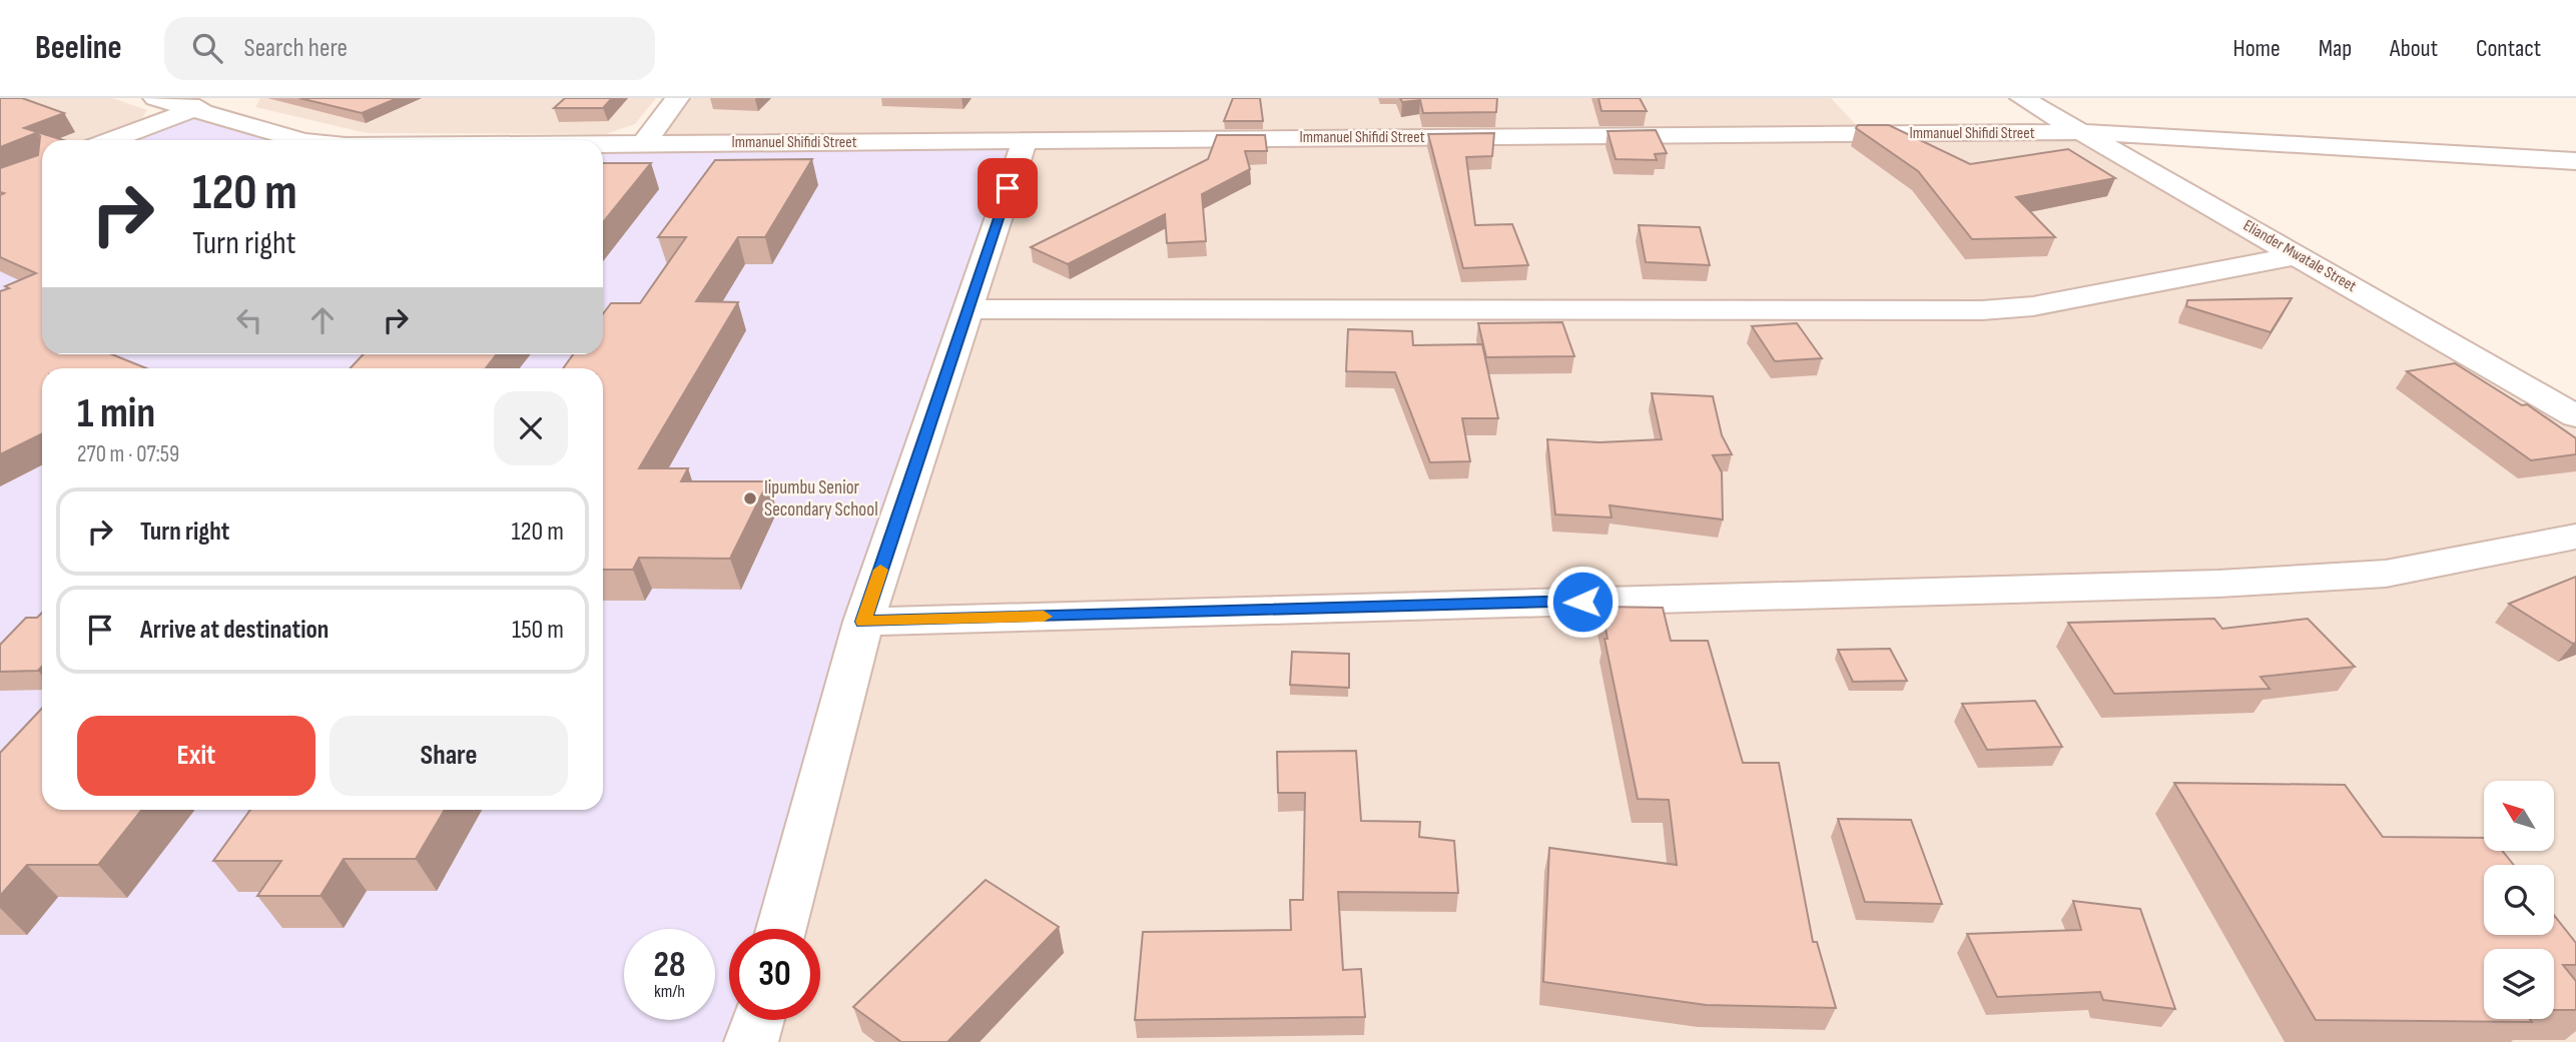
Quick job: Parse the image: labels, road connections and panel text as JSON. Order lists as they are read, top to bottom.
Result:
{
  "streets": {
    "street": ["Immanuel Shifidi Street", "Eliander Mwatale Street"]
  },
  "crossings": [
    ["Immanuel Shifidi Street", "Eliander Mwatale Street"]
  ],
  "places": ["Iipumbu Senior Secondary School"],
  "north": "top left",
  "page": {
    "header": "Beeline",
    "search": "Search here",
    "nav": [
      "Home",
      "Map",
      "About",
      "Contact"
    ],
    "turn": ["120 m", "Turn right"],
    "heading": ["1 min", "270 m · 07:59"],
    "list": [
      {
        "name": "Turn right",
        "value": "120 m"
      },
      {
        "name": "Arrive at destination",
        "value": "150 m"
      }
    ],
    "buttons": ["Exit", "Share"],
    "speed": "28 km/h",
    "limit": "30"
  }
}
